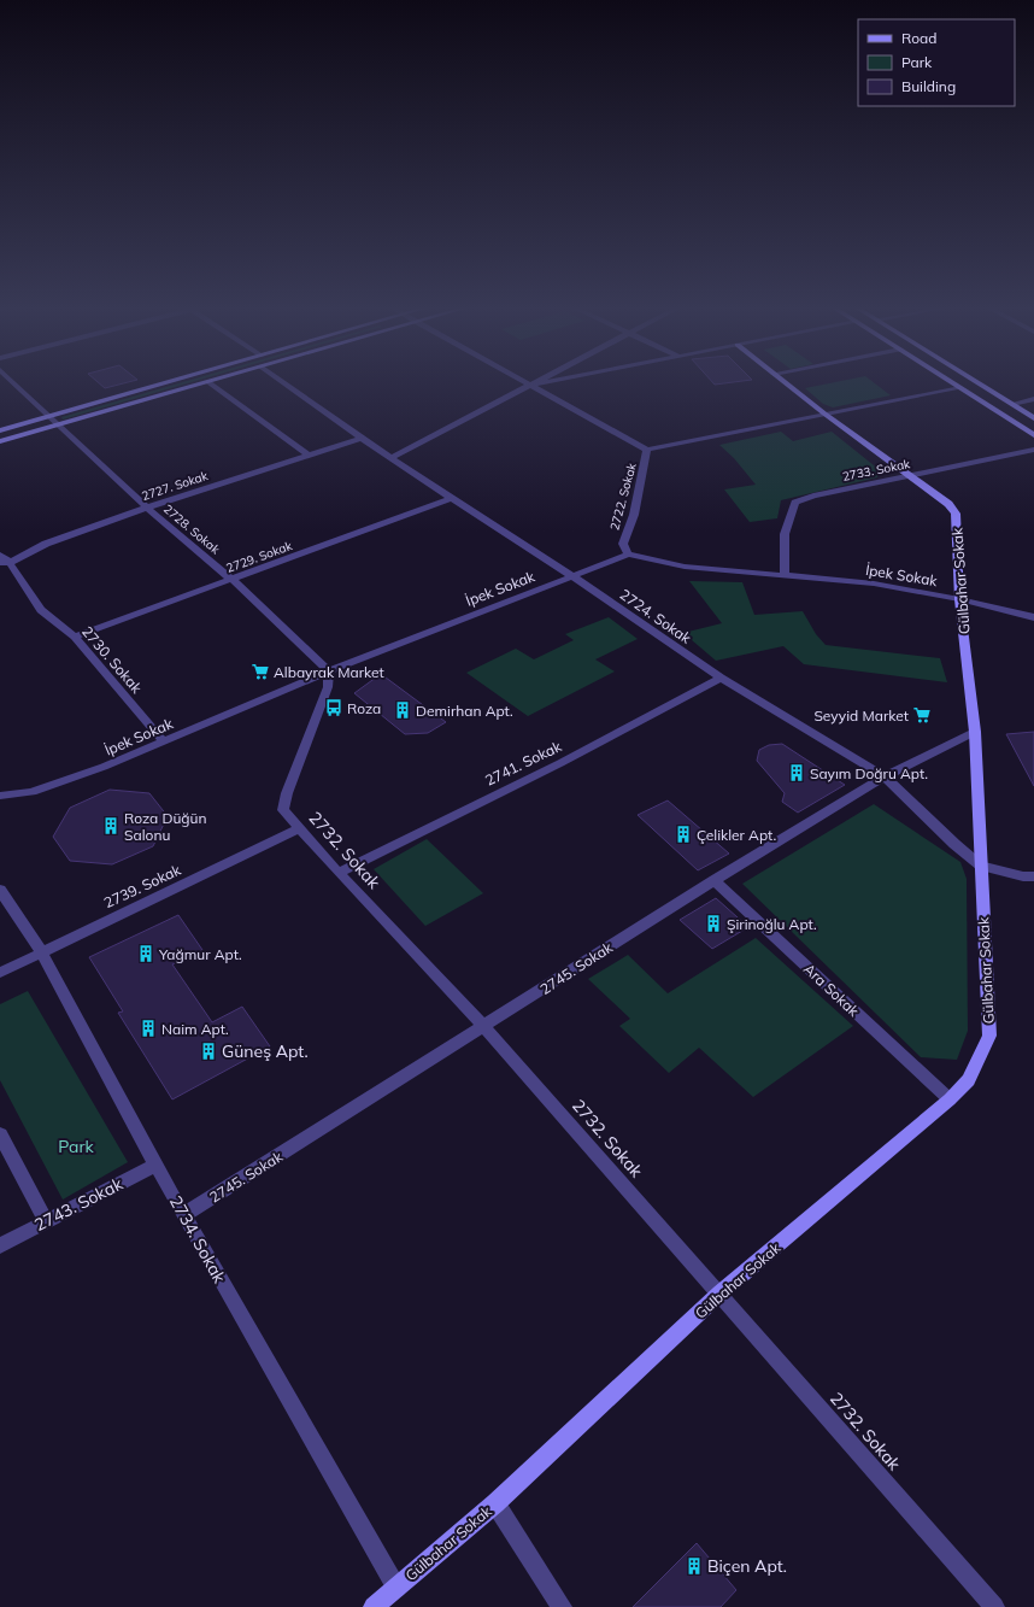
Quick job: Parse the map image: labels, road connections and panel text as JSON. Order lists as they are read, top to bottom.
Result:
{
  "streets": {
    "main road": ["Gülbahar Sokak"],
    "street": [
      "2733. Sokak",
      "2727. Sokak",
      "2722. Sokak",
      "2728. Sokak",
      "2729. Sokak",
      "İpek Sokak",
      "2724. Sokak",
      "2730. Sokak",
      "2741. Sokak",
      "2732. Sokak",
      "2739. Sokak",
      "2745. Sokak",
      "Ara Sokak",
      "2743. Sokak",
      "2734. Sokak"
    ]
  },
  "crossings": [
    ["2733. Sokak", "İpek Sokak"],
    ["2733. Sokak", "Gülbahar Sokak"],
    ["2727. Sokak", "2728. Sokak"],
    ["2727. Sokak", "2724. Sokak"],
    ["2727. Sokak", "2730. Sokak"],
    ["2722. Sokak", "İpek Sokak"],
    ["2728. Sokak", "2729. Sokak"],
    ["2728. Sokak", "İpek Sokak"],
    ["2728. Sokak", "2732. Sokak"],
    ["2729. Sokak", "2724. Sokak"],
    ["2729. Sokak", "2730. Sokak"],
    ["İpek Sokak", "Gülbahar Sokak"],
    ["İpek Sokak", "2724. Sokak"],
    ["İpek Sokak", "2730. Sokak"],
    ["İpek Sokak", "2732. Sokak"],
    ["Gülbahar Sokak", "2724. Sokak"],
    ["Gülbahar Sokak", "2732. Sokak"],
    ["Gülbahar Sokak", "2745. Sokak"],
    ["Gülbahar Sokak", "Ara Sokak"],
    ["Gülbahar Sokak", "2734. Sokak"],
    ["2724. Sokak", "2741. Sokak"],
    ["2724. Sokak", "2745. Sokak"],
    ["2741. Sokak", "2732. Sokak"],
    ["2732. Sokak", "2739. Sokak"],
    ["2732. Sokak", "2745. Sokak"],
    ["2739. Sokak", "2734. Sokak"],
    ["2745. Sokak", "Ara Sokak"],
    ["2745. Sokak", "2734. Sokak"],
    ["2743. Sokak", "2734. Sokak"]
  ],
  "parks": ["Park"],
  "places": {
    "supermarket": ["Albayrak Market", "Seyyid Market"],
    "bus stop": ["Roza"],
    "building": [
      "Demirhan Apt.",
      "Sayım Doğru Apt.",
      "Roza Düğün Salonu",
      "Çelikler Apt.",
      "Şirinoğlu Apt.",
      "Yağmur Apt.",
      "Naim Apt.",
      "Güneş Apt.",
      "Biçen Apt."
    ]
  },
  "legend": ["Road", "Park", "Building"]
}
